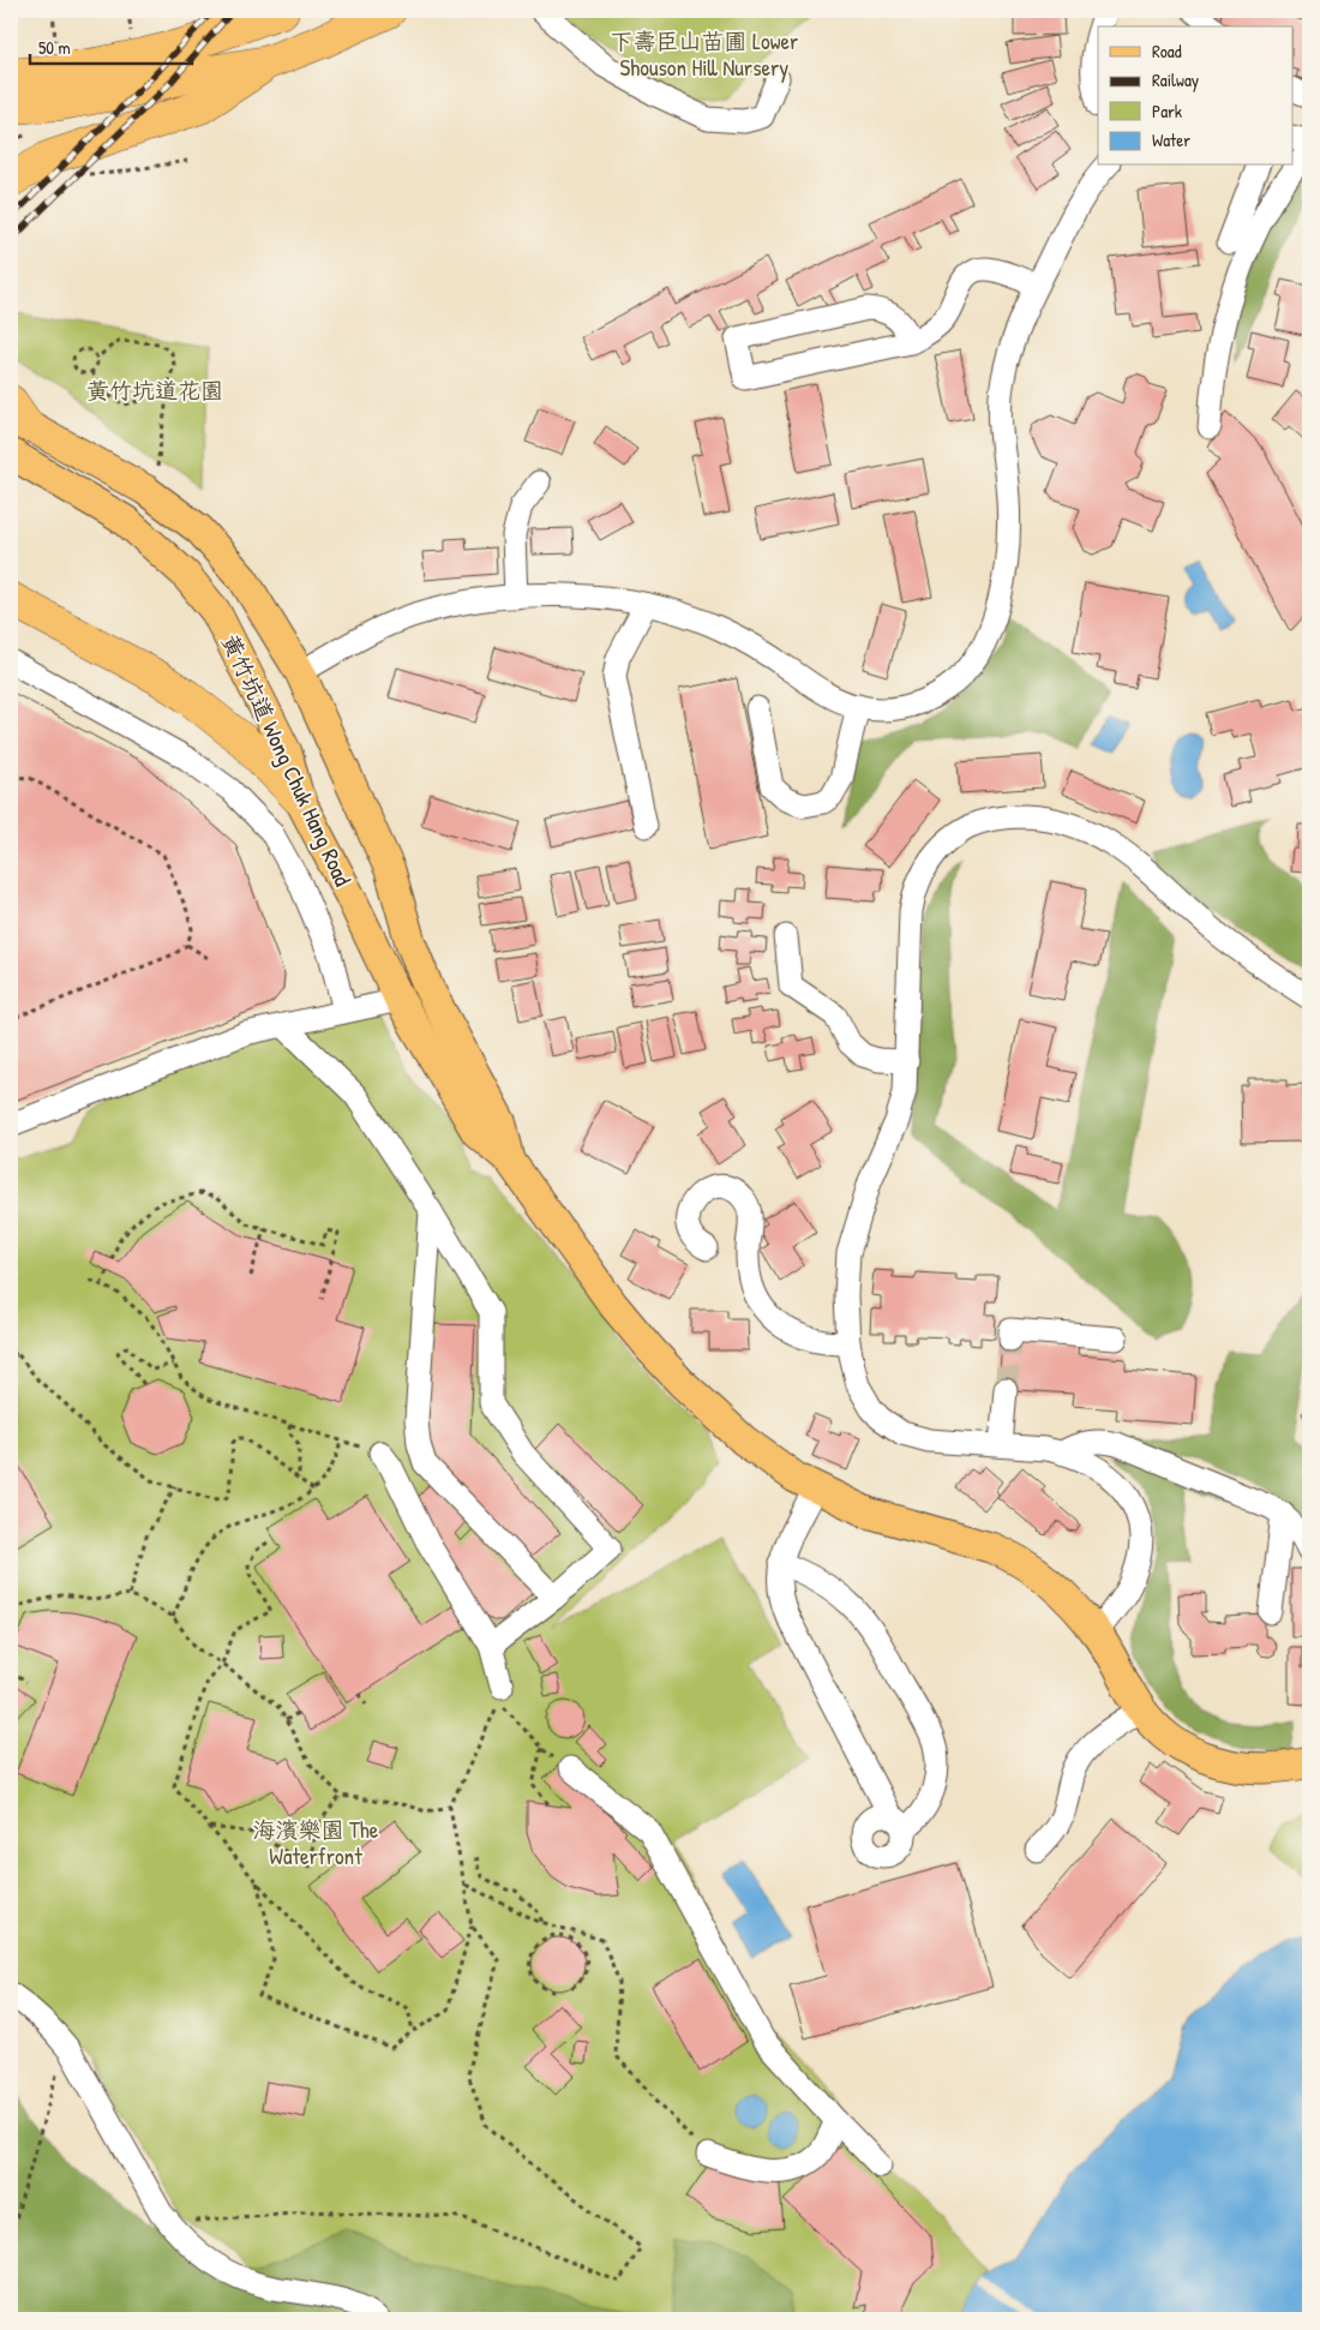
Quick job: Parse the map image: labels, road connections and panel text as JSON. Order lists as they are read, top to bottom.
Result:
{
  "streets": {
    "main road": ["黃竹坑道 Wong Chuk Hang Road"]
  },
  "parks": ["下壽臣山苗圃 Lower Shouson Hill Nursery", "黃竹坑道花園", "海濱樂園 The Waterfront"],
  "legend": [
    "Road",
    "Railway",
    "Park",
    "Water"
  ],
  "scale_bar": "50 m"
}
